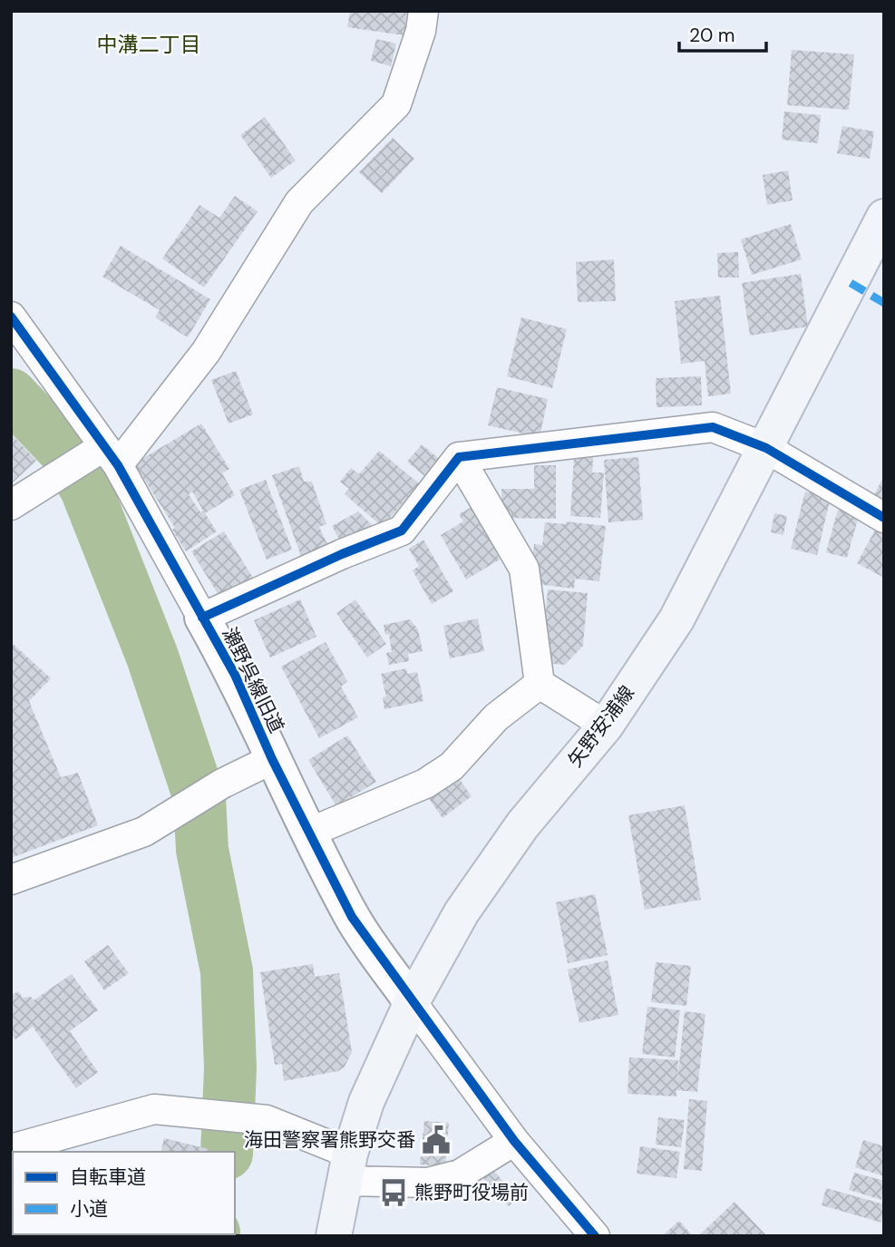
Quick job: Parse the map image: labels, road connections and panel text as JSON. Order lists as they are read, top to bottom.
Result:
{
  "streets": {
    "main road": ["矢野安浦線"],
    "street": ["瀬野呉線旧道"]
  },
  "crossings": [
    ["瀬野呉線旧道", "矢野安浦線"]
  ],
  "districts": ["中溝二丁目"],
  "places": {
    "public building": ["海田警察署熊野交番"],
    "bus stop": ["熊野町役場前"]
  },
  "legend": ["自転車道", "小道"],
  "scale_bar": "20 m"
}
